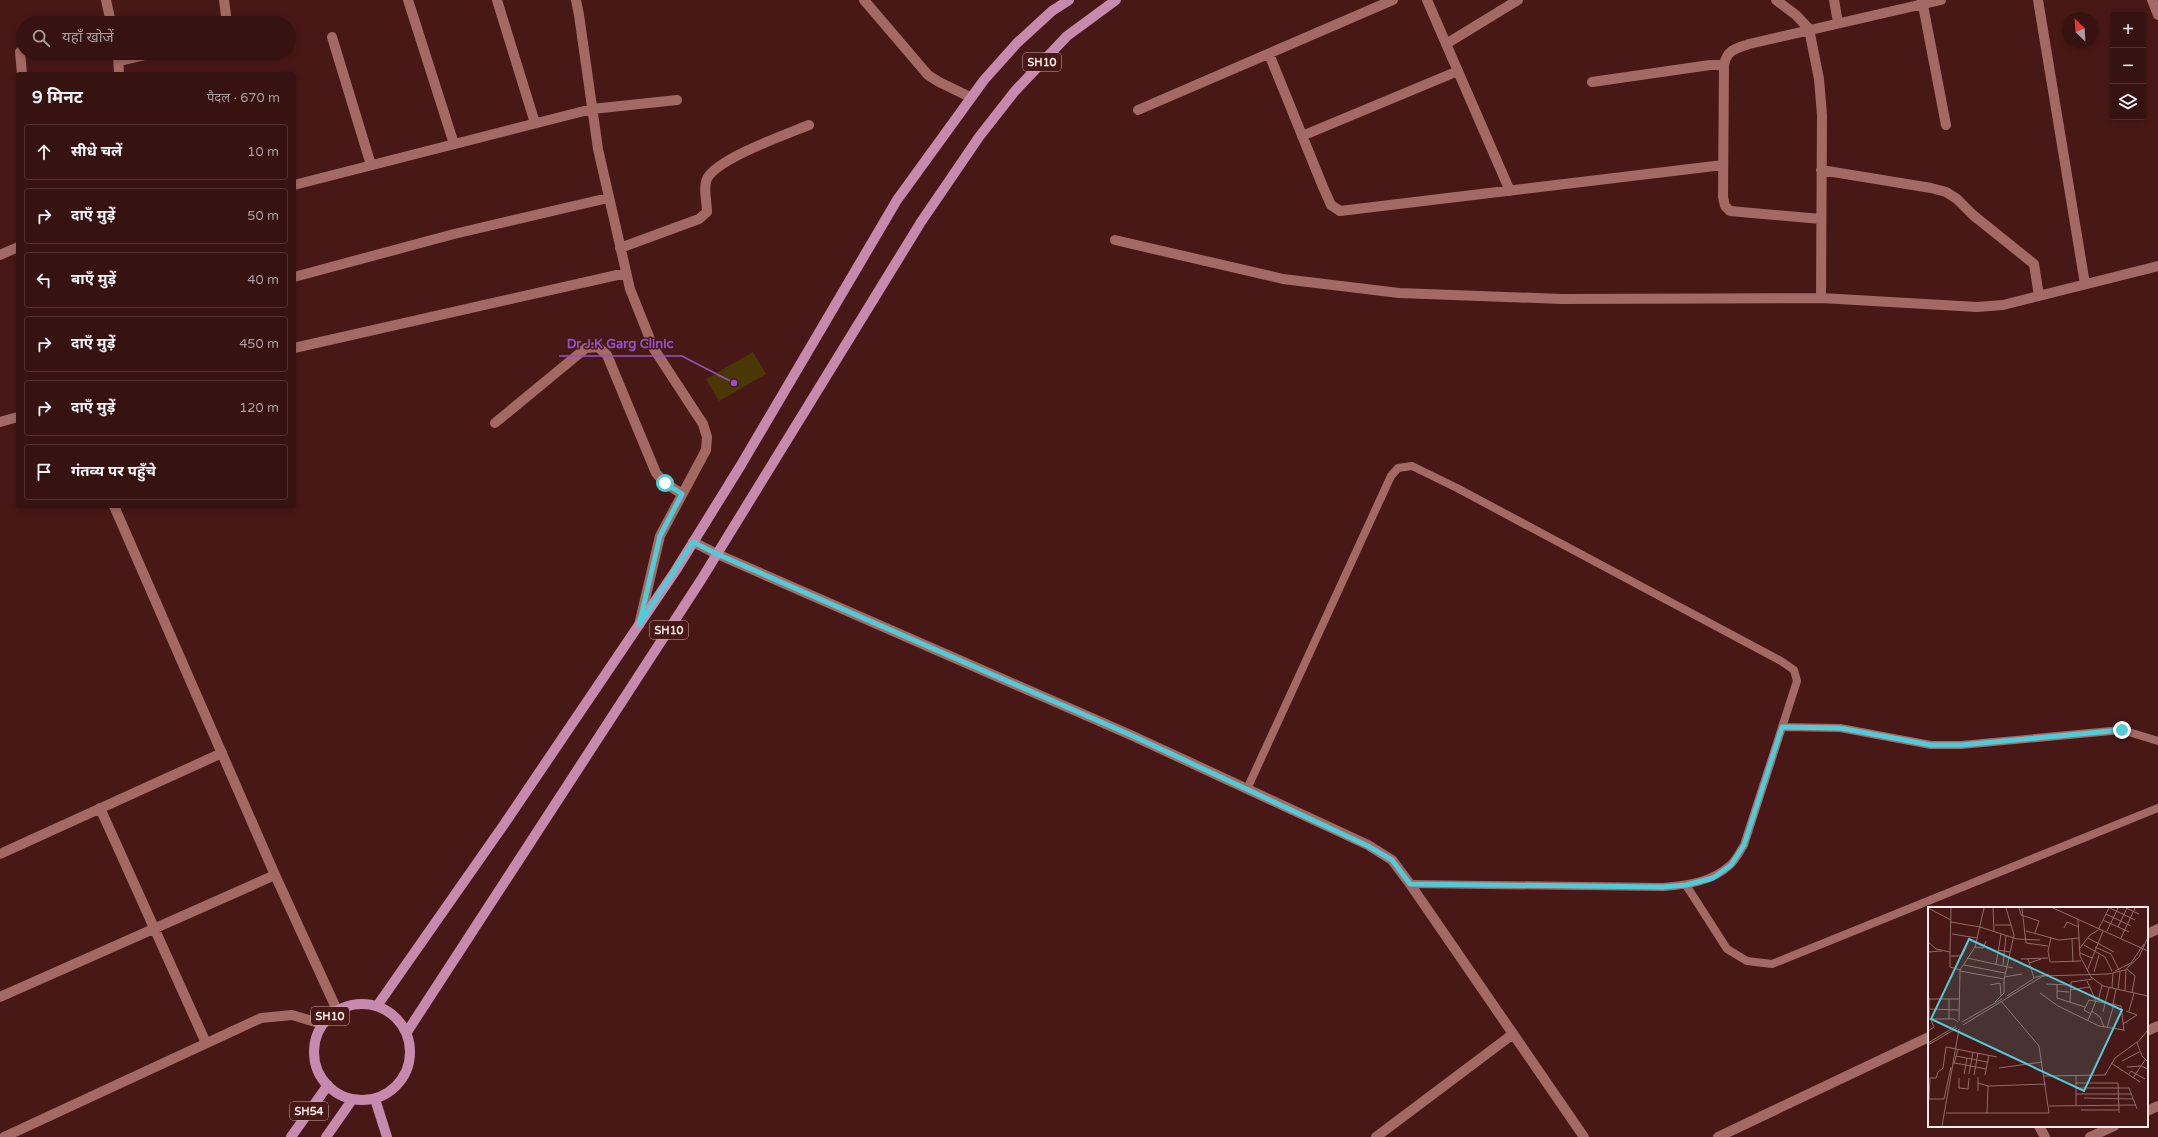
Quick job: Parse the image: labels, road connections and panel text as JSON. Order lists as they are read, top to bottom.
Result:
{
  "streets": {
    "main road": ["SH10", "SH54"]
  },
  "crossings": [
    ["SH10", "SH54"]
  ],
  "places": ["Dr J.K Garg Clinic"],
  "north": "top left",
  "page": {
    "map_buttons": ["+", "−"],
    "search": "यहाँ खोजें",
    "heading": ["9 मिनट", "पैदल · 670 m"],
    "list": [
      ["सीधे चलें", "10 m"],
      ["दाएँ मुड़ें", "50 m"],
      ["बाएँ मुड़ें", "40 m"],
      ["दाएँ मुड़ें", "450 m"],
      ["दाएँ मुड़ें", "120 m"],
      "गंतव्य पर पहुँचे"
    ]
  }
}
